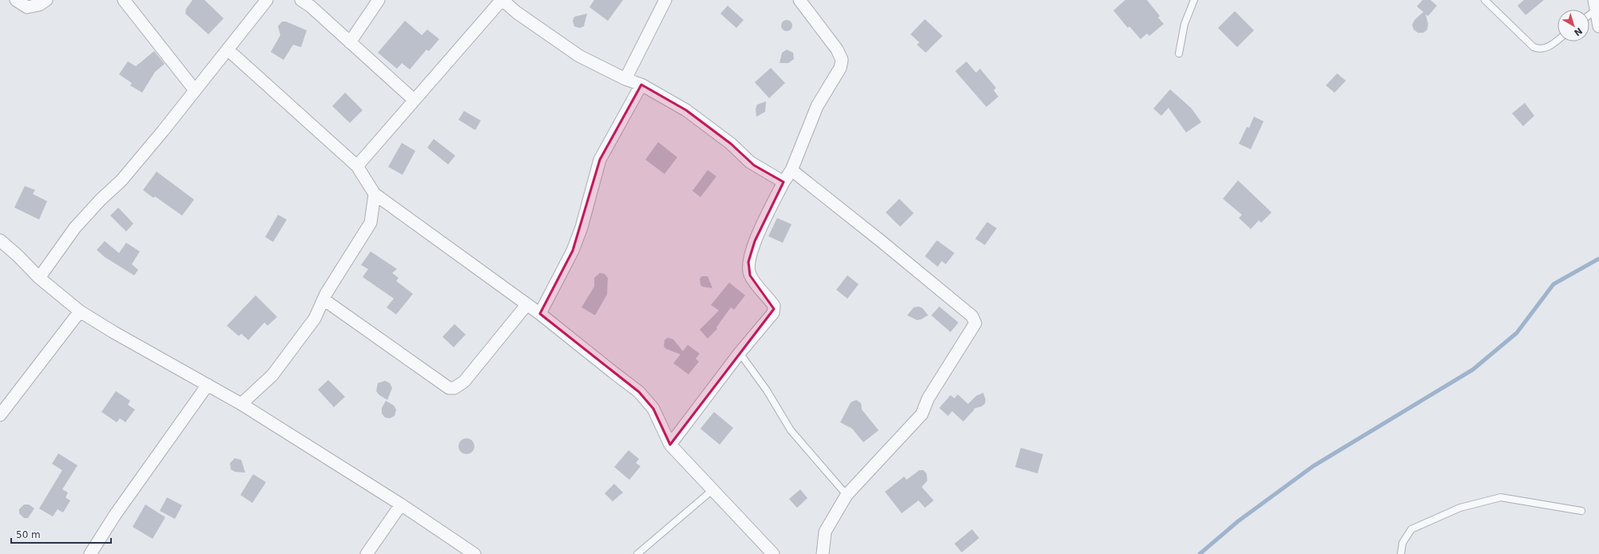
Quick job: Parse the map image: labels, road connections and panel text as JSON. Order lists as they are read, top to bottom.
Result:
{
  "scale_bar": "50 m",
  "north": "bottom right"
}
